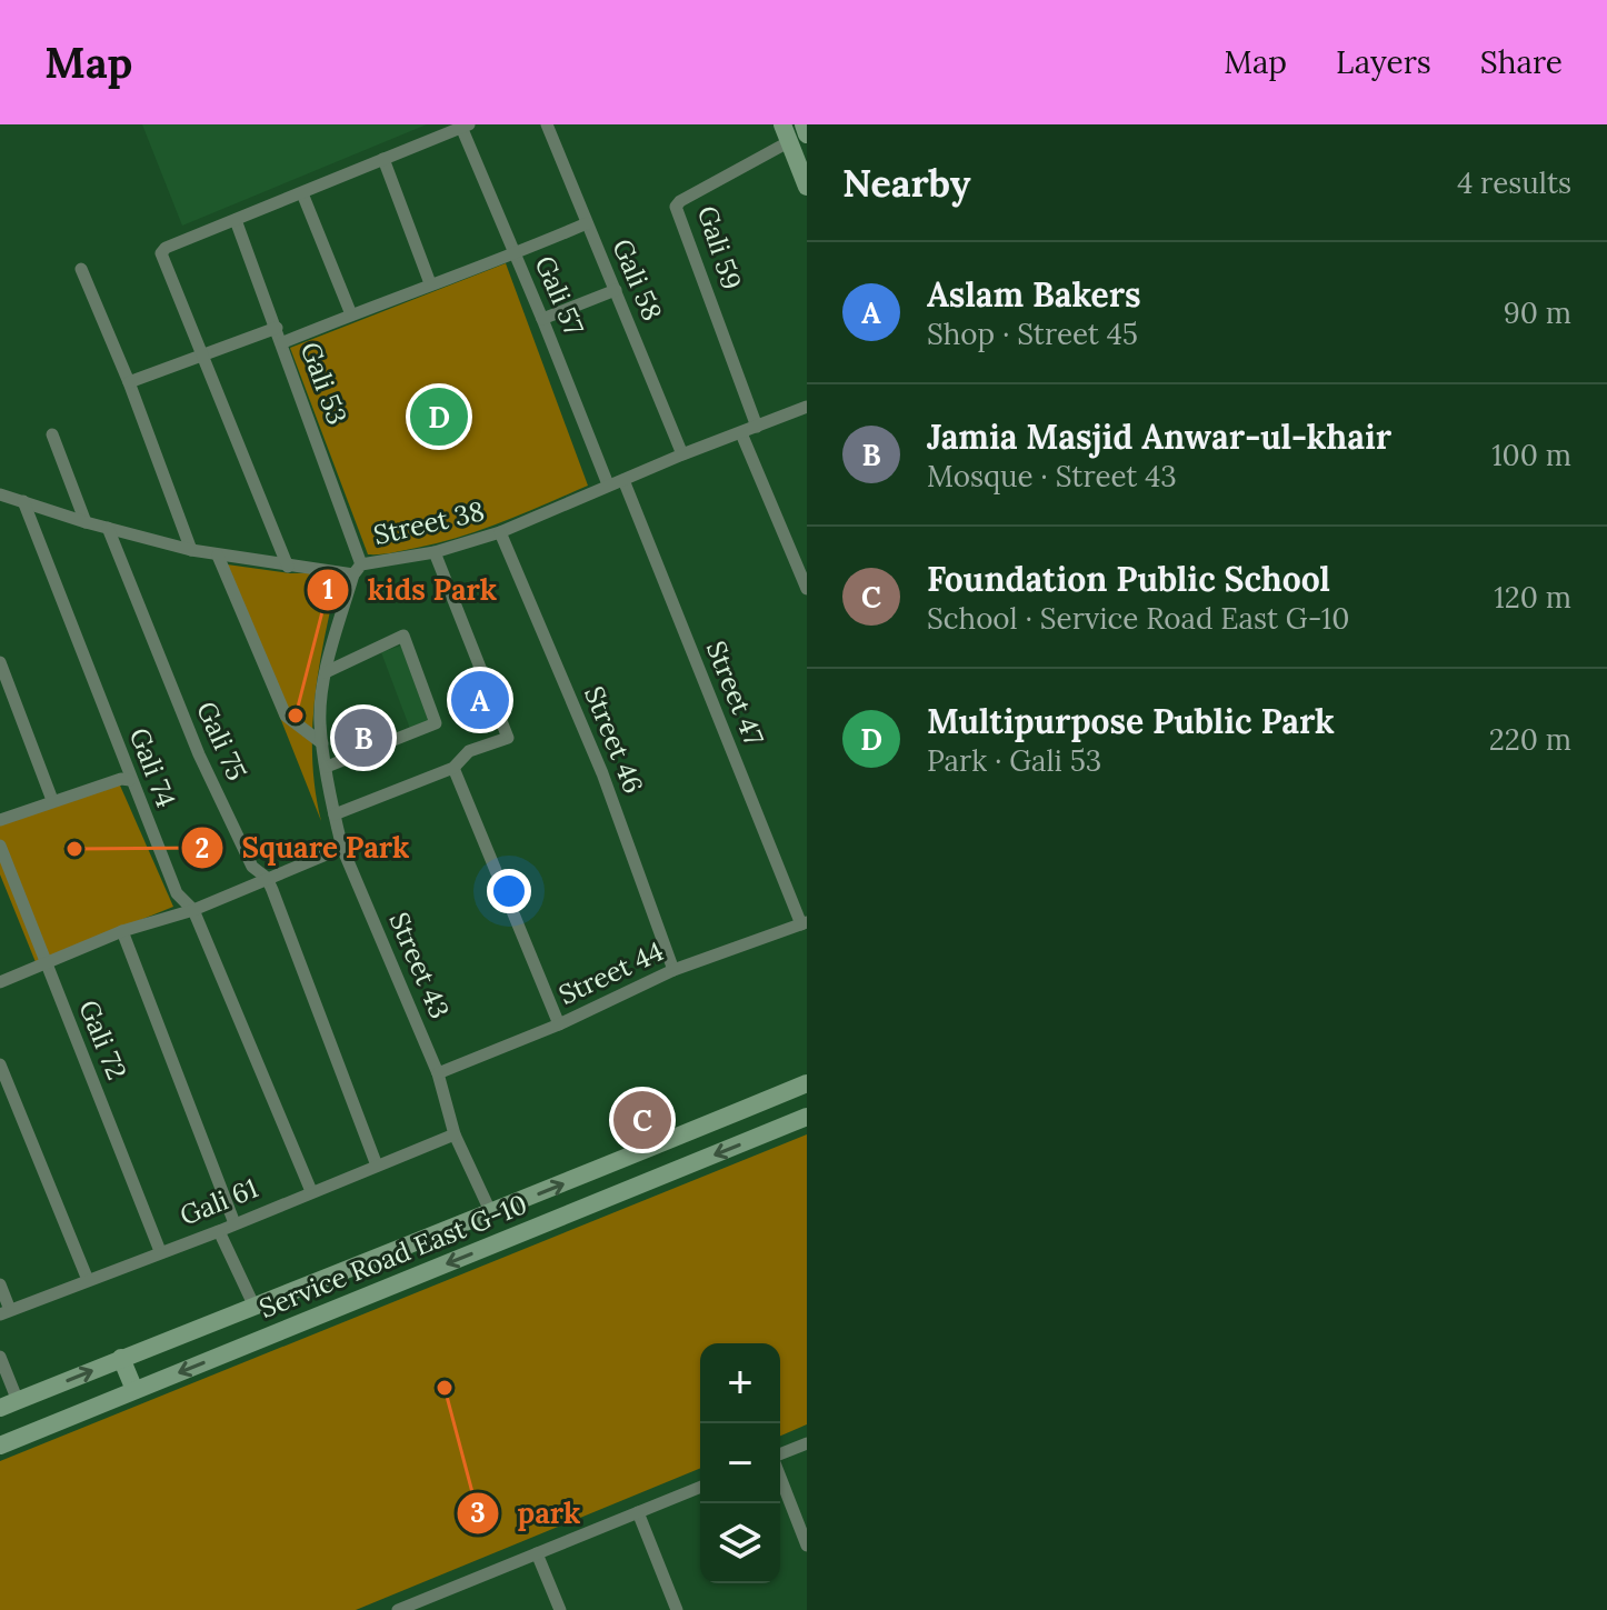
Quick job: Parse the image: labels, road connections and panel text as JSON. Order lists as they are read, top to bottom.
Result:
{
  "streets": {
    "main road": ["Service Road East G-10"],
    "street": [
      "Gali 59",
      "Gali 58",
      "Gali 57",
      "Gali 53",
      "Street 38",
      "Street 47",
      "Street 46",
      "Gali 75",
      "Gali 74",
      "Street 43",
      "Street 44",
      "Gali 72",
      "Gali 61"
    ]
  },
  "crossings": [
    ["Gali 59", "Street 38"],
    ["Gali 58", "Street 38"],
    ["Gali 57", "Street 38"],
    ["Gali 53", "Street 38"],
    ["Gali 53", "Street 43"],
    ["Street 38", "Street 47"],
    ["Street 38", "Street 46"],
    ["Street 38", "Gali 75"],
    ["Street 38", "Gali 74"],
    ["Street 38", "Street 43"],
    ["Street 47", "Street 44"],
    ["Street 46", "Street 44"],
    ["Gali 75", "Gali 61"],
    ["Gali 74", "Gali 61"],
    ["Street 43", "Street 44"],
    ["Street 43", "Gali 61"],
    ["Street 43", "Service Road East G-10"],
    ["Gali 72", "Gali 61"]
  ],
  "places": ["kids Park", "Square Park", "park"],
  "page": {
    "header": "Map",
    "nav": ["Map", "Layers", "Share"],
    "heading": ["Nearby", "4 results"],
    "list": [
      {
        "mark": "A",
        "name": "Aslam Bakers",
        "note": "Shop · Street 45",
        "value": "90 m"
      },
      {
        "mark": "B",
        "name": "Jamia Masjid Anwar-ul-khair",
        "note": "Mosque · Street 43",
        "value": "100 m"
      },
      {
        "mark": "C",
        "name": "Foundation Public School",
        "note": "School · Service Road East G-10",
        "value": "120 m"
      },
      {
        "mark": "D",
        "name": "Multipurpose Public Park",
        "note": "Park · Gali 53",
        "value": "220 m"
      }
    ],
    "pins": [
      "D",
      "A",
      "B",
      "C"
    ],
    "map_buttons": ["+", "−"]
  }
}
